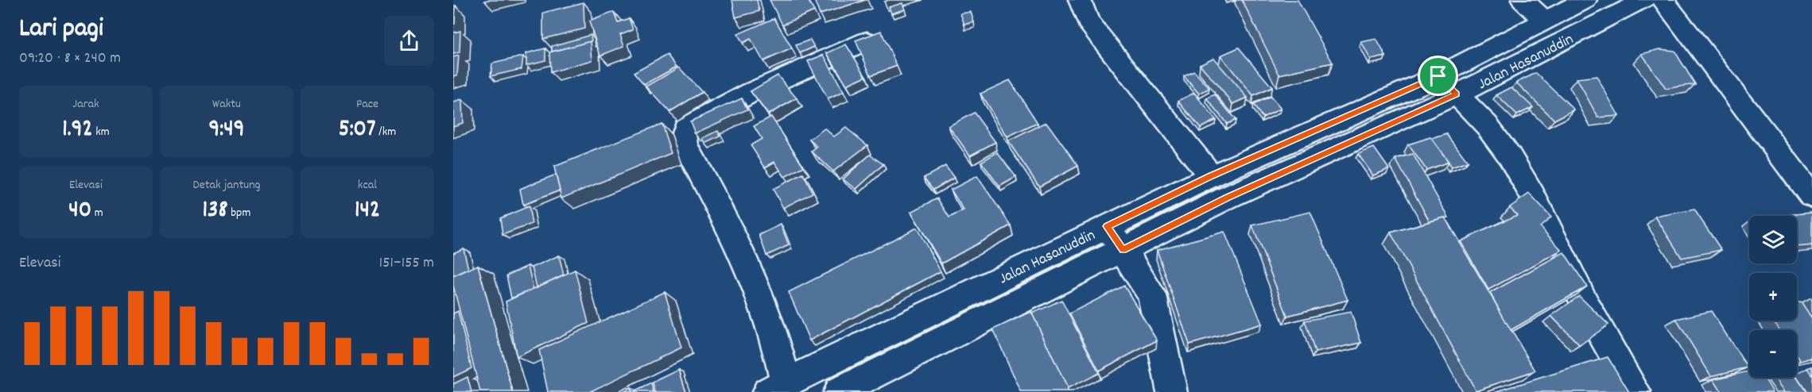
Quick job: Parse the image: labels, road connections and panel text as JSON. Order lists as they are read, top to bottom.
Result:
{
  "streets": {
    "street": ["Jalan Hasanuddin"]
  },
  "page": {
    "heading": ["Lari pagi", "09:20 · 8 × 240 m"],
    "stats": [
      ["Jarak", "1.92 km"],
      ["Waktu", "9:49"],
      ["Pace", "5:07 /km"],
      ["Elevasi", "40 m"],
      ["Detak jantung", "138 bpm"],
      ["kcal", "142"]
    ],
    "map_buttons": ["+", "−"],
    "chart": ["Elevasi", "151–155 m"]
  }
}
